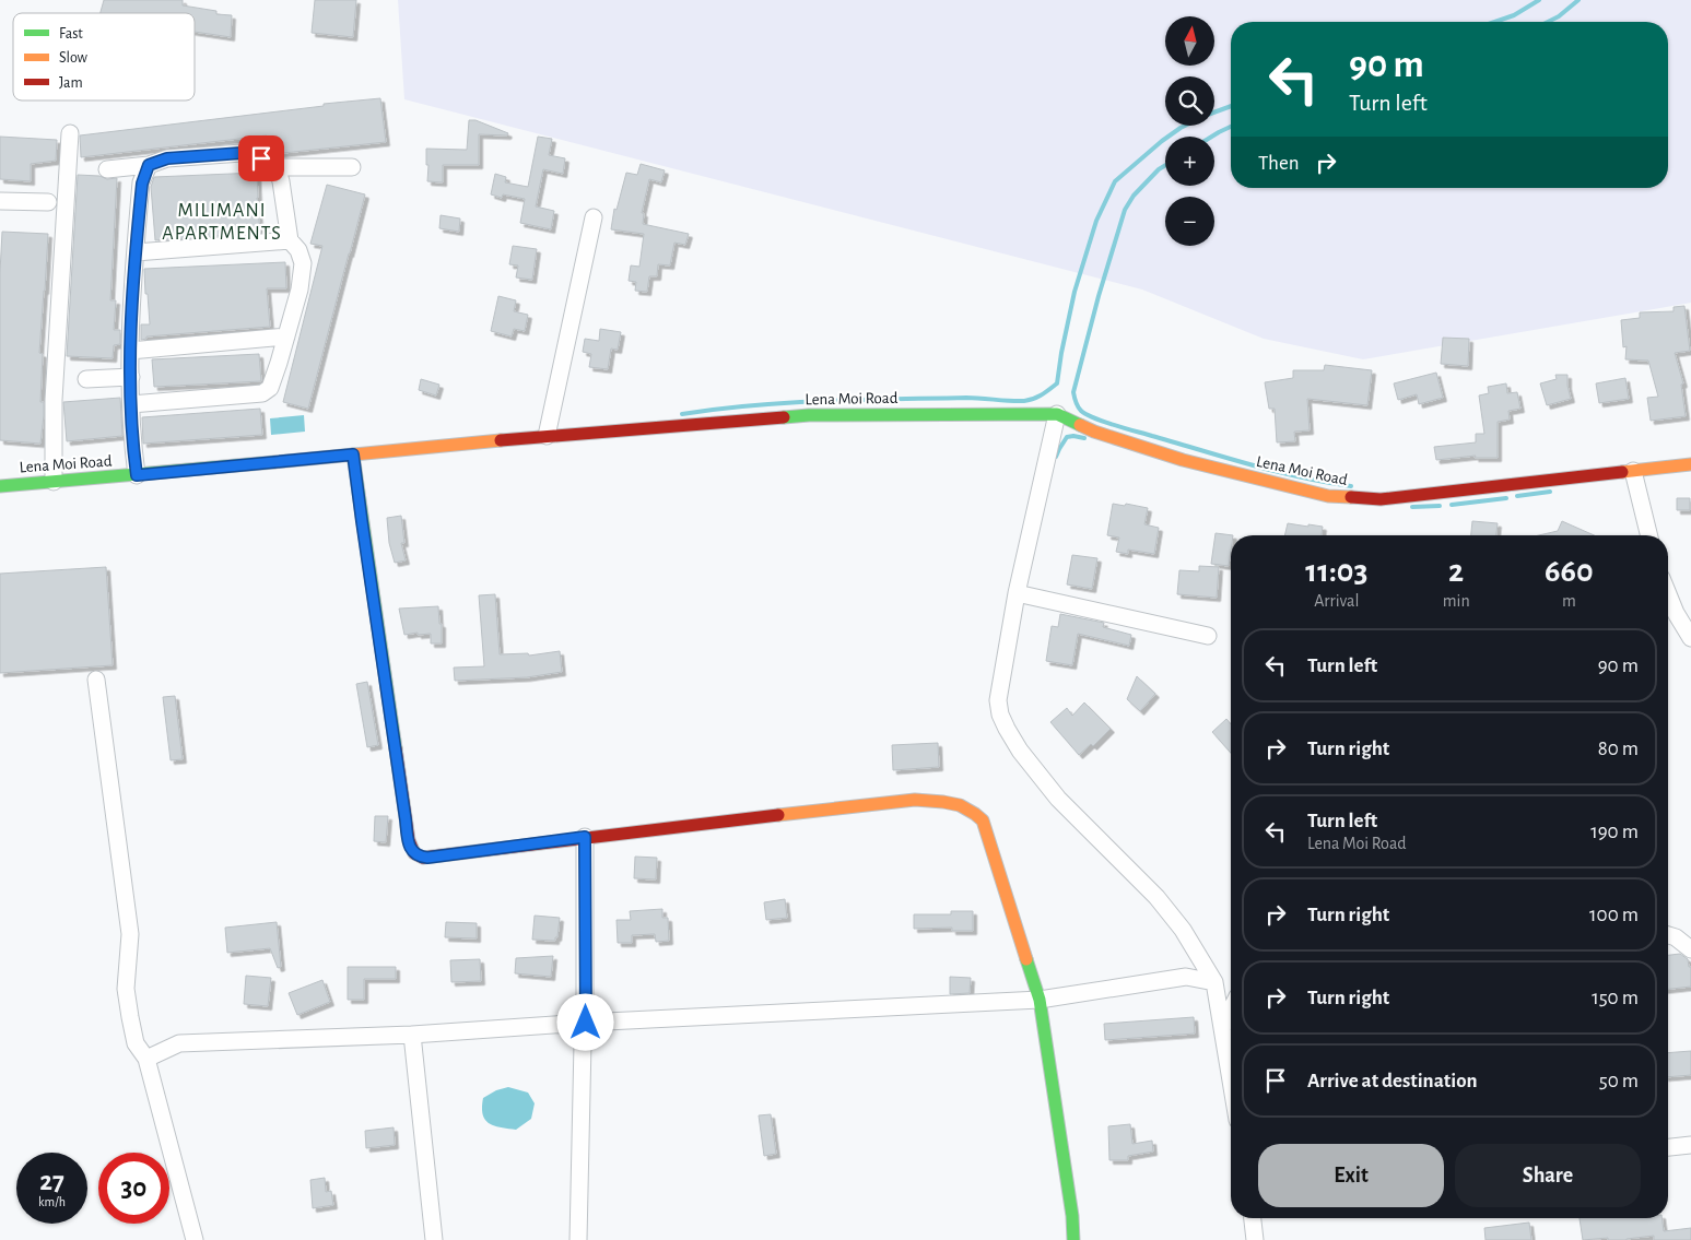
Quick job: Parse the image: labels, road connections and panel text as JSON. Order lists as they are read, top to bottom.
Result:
{
  "streets": {
    "street": ["Lena Moi Road"]
  },
  "districts": ["MILIMANI APARTMENTS"],
  "legend": ["Fast", "Slow", "Jam"],
  "north": "top",
  "page": {
    "map_buttons": ["+", "−"],
    "turn": ["90 m", "Turn left"],
    "then": "Then",
    "eta": [
      "11:03",
      "Arrival",
      "2",
      "min",
      "660",
      "m"
    ],
    "list": [
      {
        "name": "Turn left",
        "value": "90 m"
      },
      {
        "name": "Turn right",
        "value": "80 m"
      },
      {
        "name": "Turn left",
        "note": "Lena Moi Road",
        "value": "190 m"
      },
      {
        "name": "Turn right",
        "value": "100 m"
      },
      {
        "name": "Turn right",
        "value": "150 m"
      },
      {
        "name": "Arrive at destination",
        "value": "50 m"
      }
    ],
    "buttons": ["Exit", "Share"],
    "speed": "27 km/h",
    "limit": "30"
  }
}
